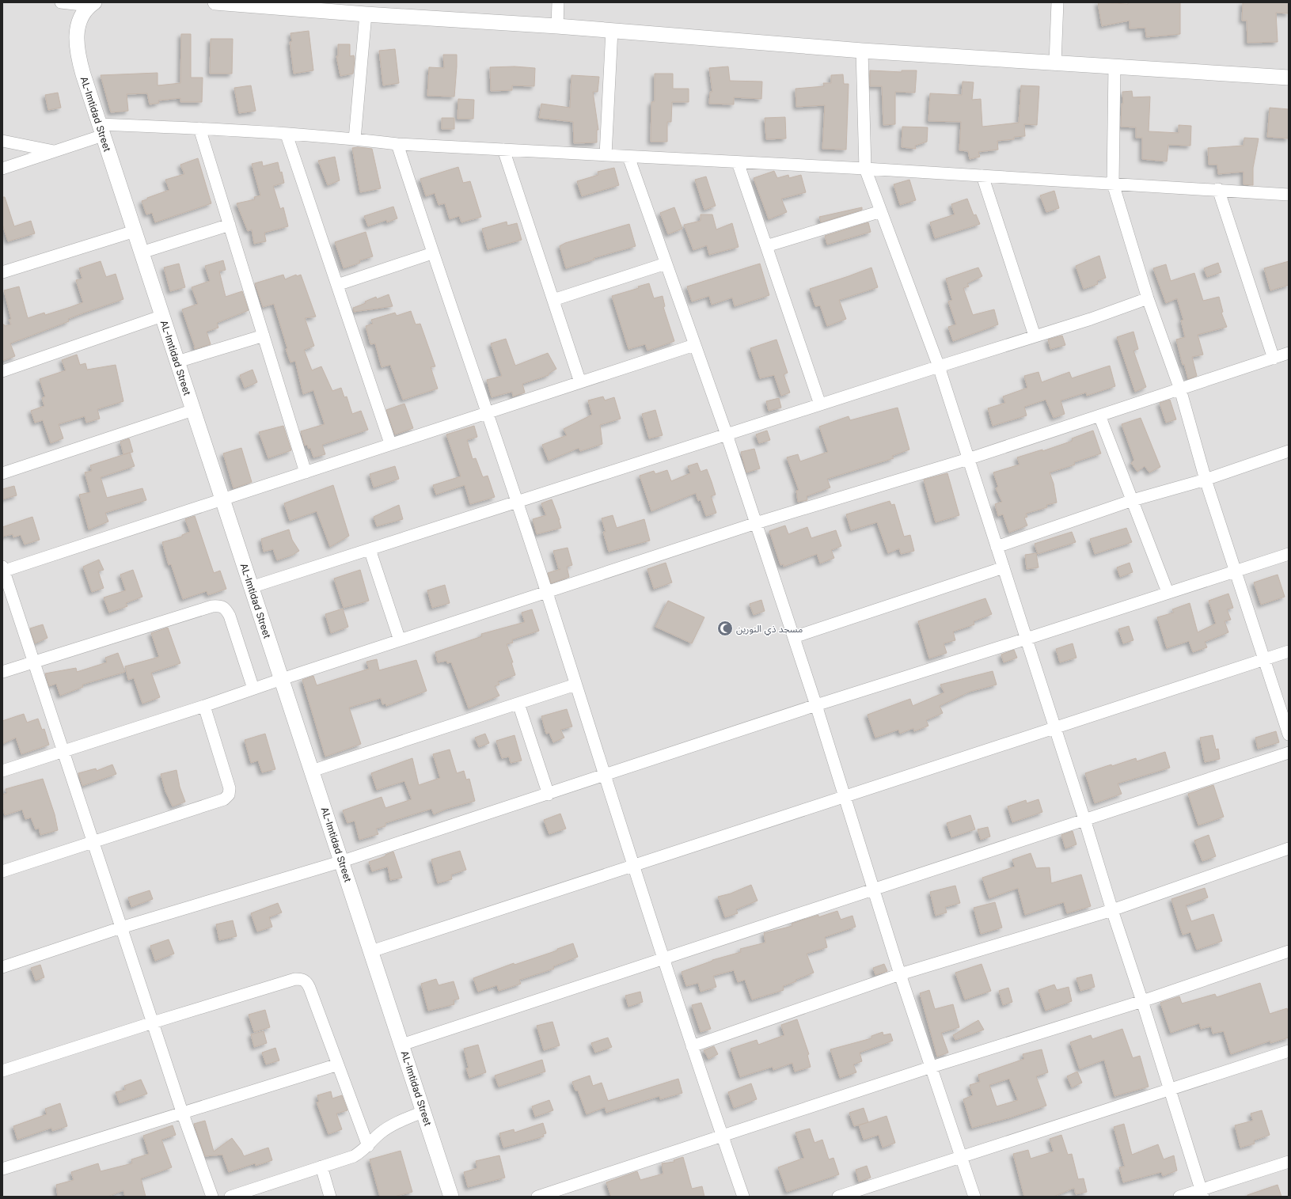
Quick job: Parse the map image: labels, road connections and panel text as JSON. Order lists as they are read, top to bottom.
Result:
{
  "streets": {
    "street": ["AL-Imtidad Street"]
  },
  "places": {
    "mosque": ["مسجد ذي النورين"]
  }
}
